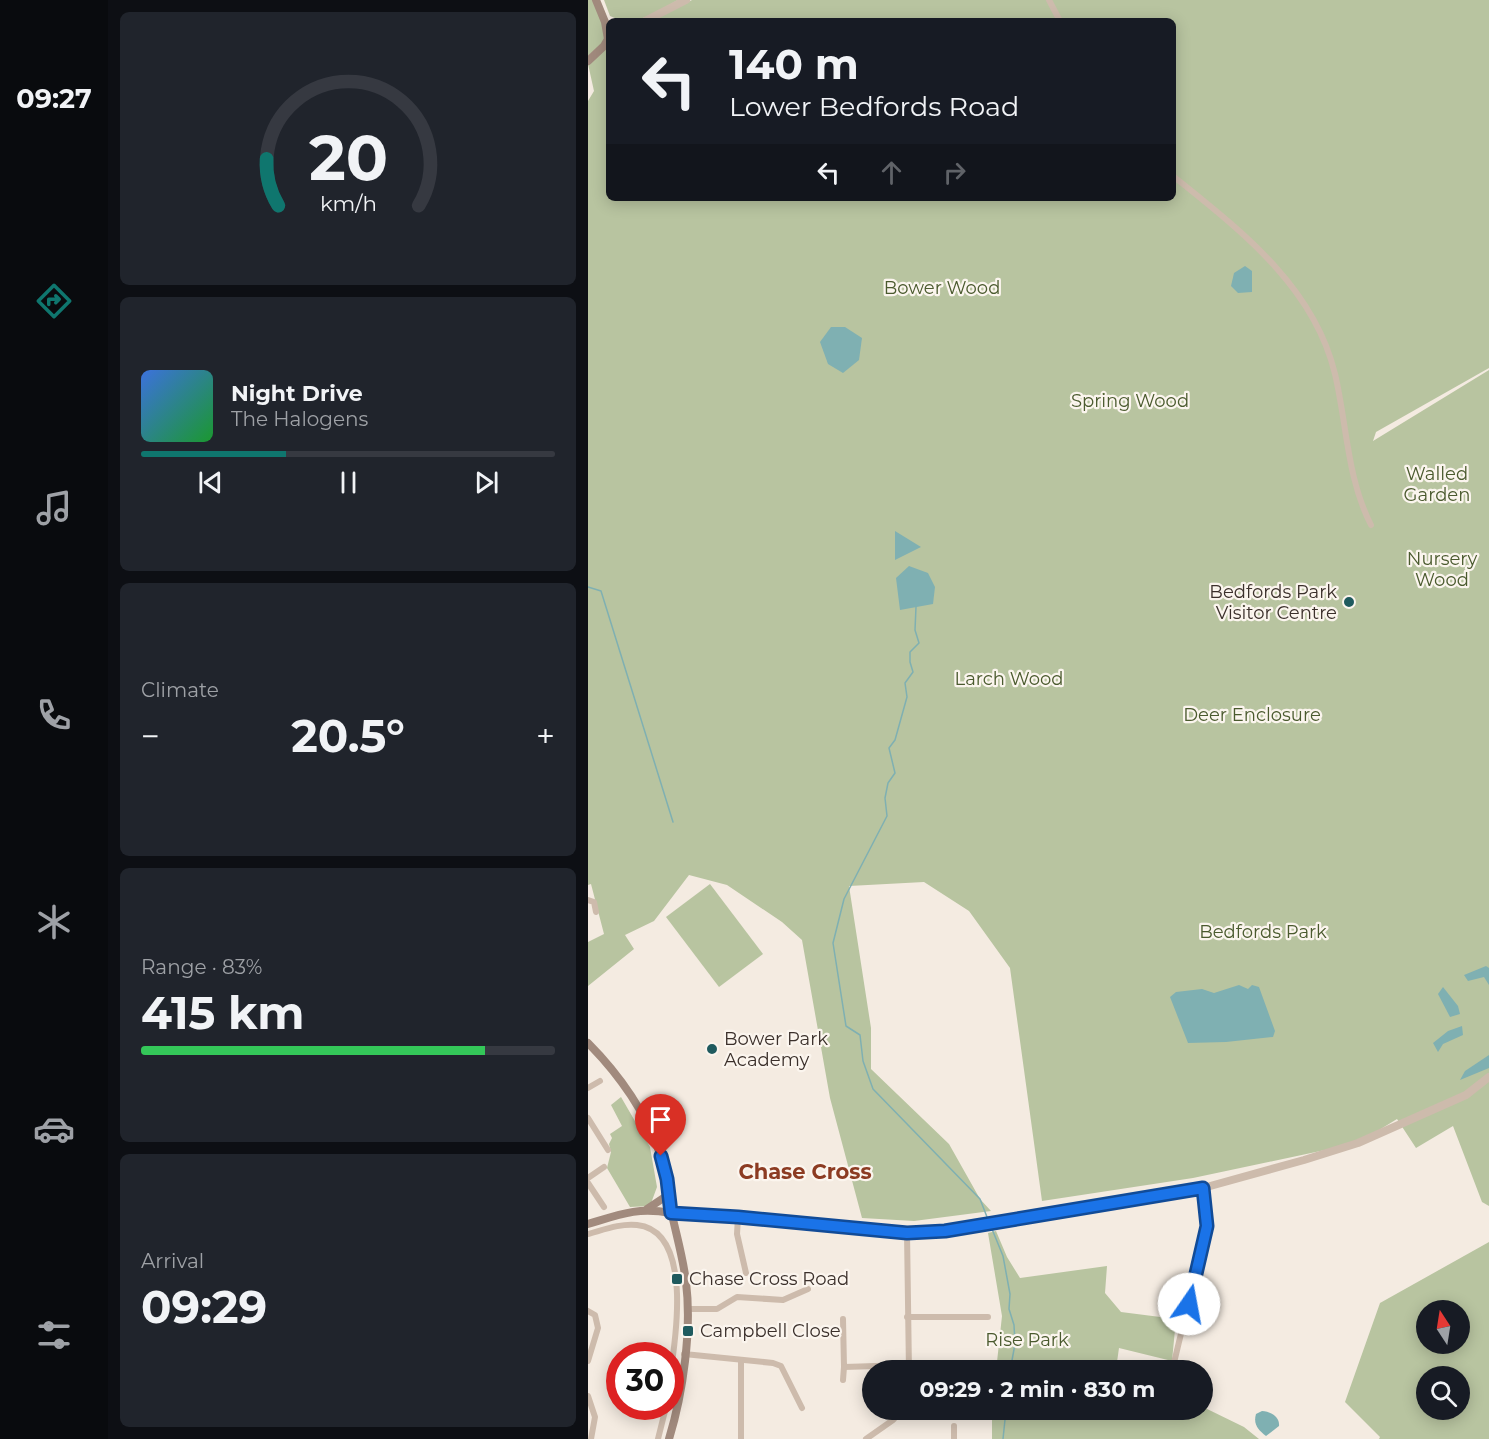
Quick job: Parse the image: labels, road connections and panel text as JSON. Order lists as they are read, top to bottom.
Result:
{
  "districts": ["Chase Cross"],
  "parks": [
    "Bower Wood",
    "Spring Wood",
    "Walled Garden",
    "Nursery Wood",
    "Larch Wood",
    "Deer Enclosure",
    "Bedfords Park",
    "Rise Park"
  ],
  "places": {
    "other": ["Bedfords Park Visitor Centre", "Bower Park Academy"],
    "transit": ["Chase Cross Road", "Campbell Close"]
  },
  "north": "top",
  "page": {
    "tabs": "09:27",
    "turn": ["140 m", "Lower Bedfords Road"],
    "song": ["Night Drive", "The Halogens"],
    "tile": [
      "Climate",
      ["Range · 83%", "415 km"],
      ["Arrival", "09:29"]
    ],
    "heat": ["−", "20.5°", "+"],
    "limit": "30",
    "trip": "09:29 · 2 min · 830 m",
    "gauge": ["20", "km/h"]
  }
}
